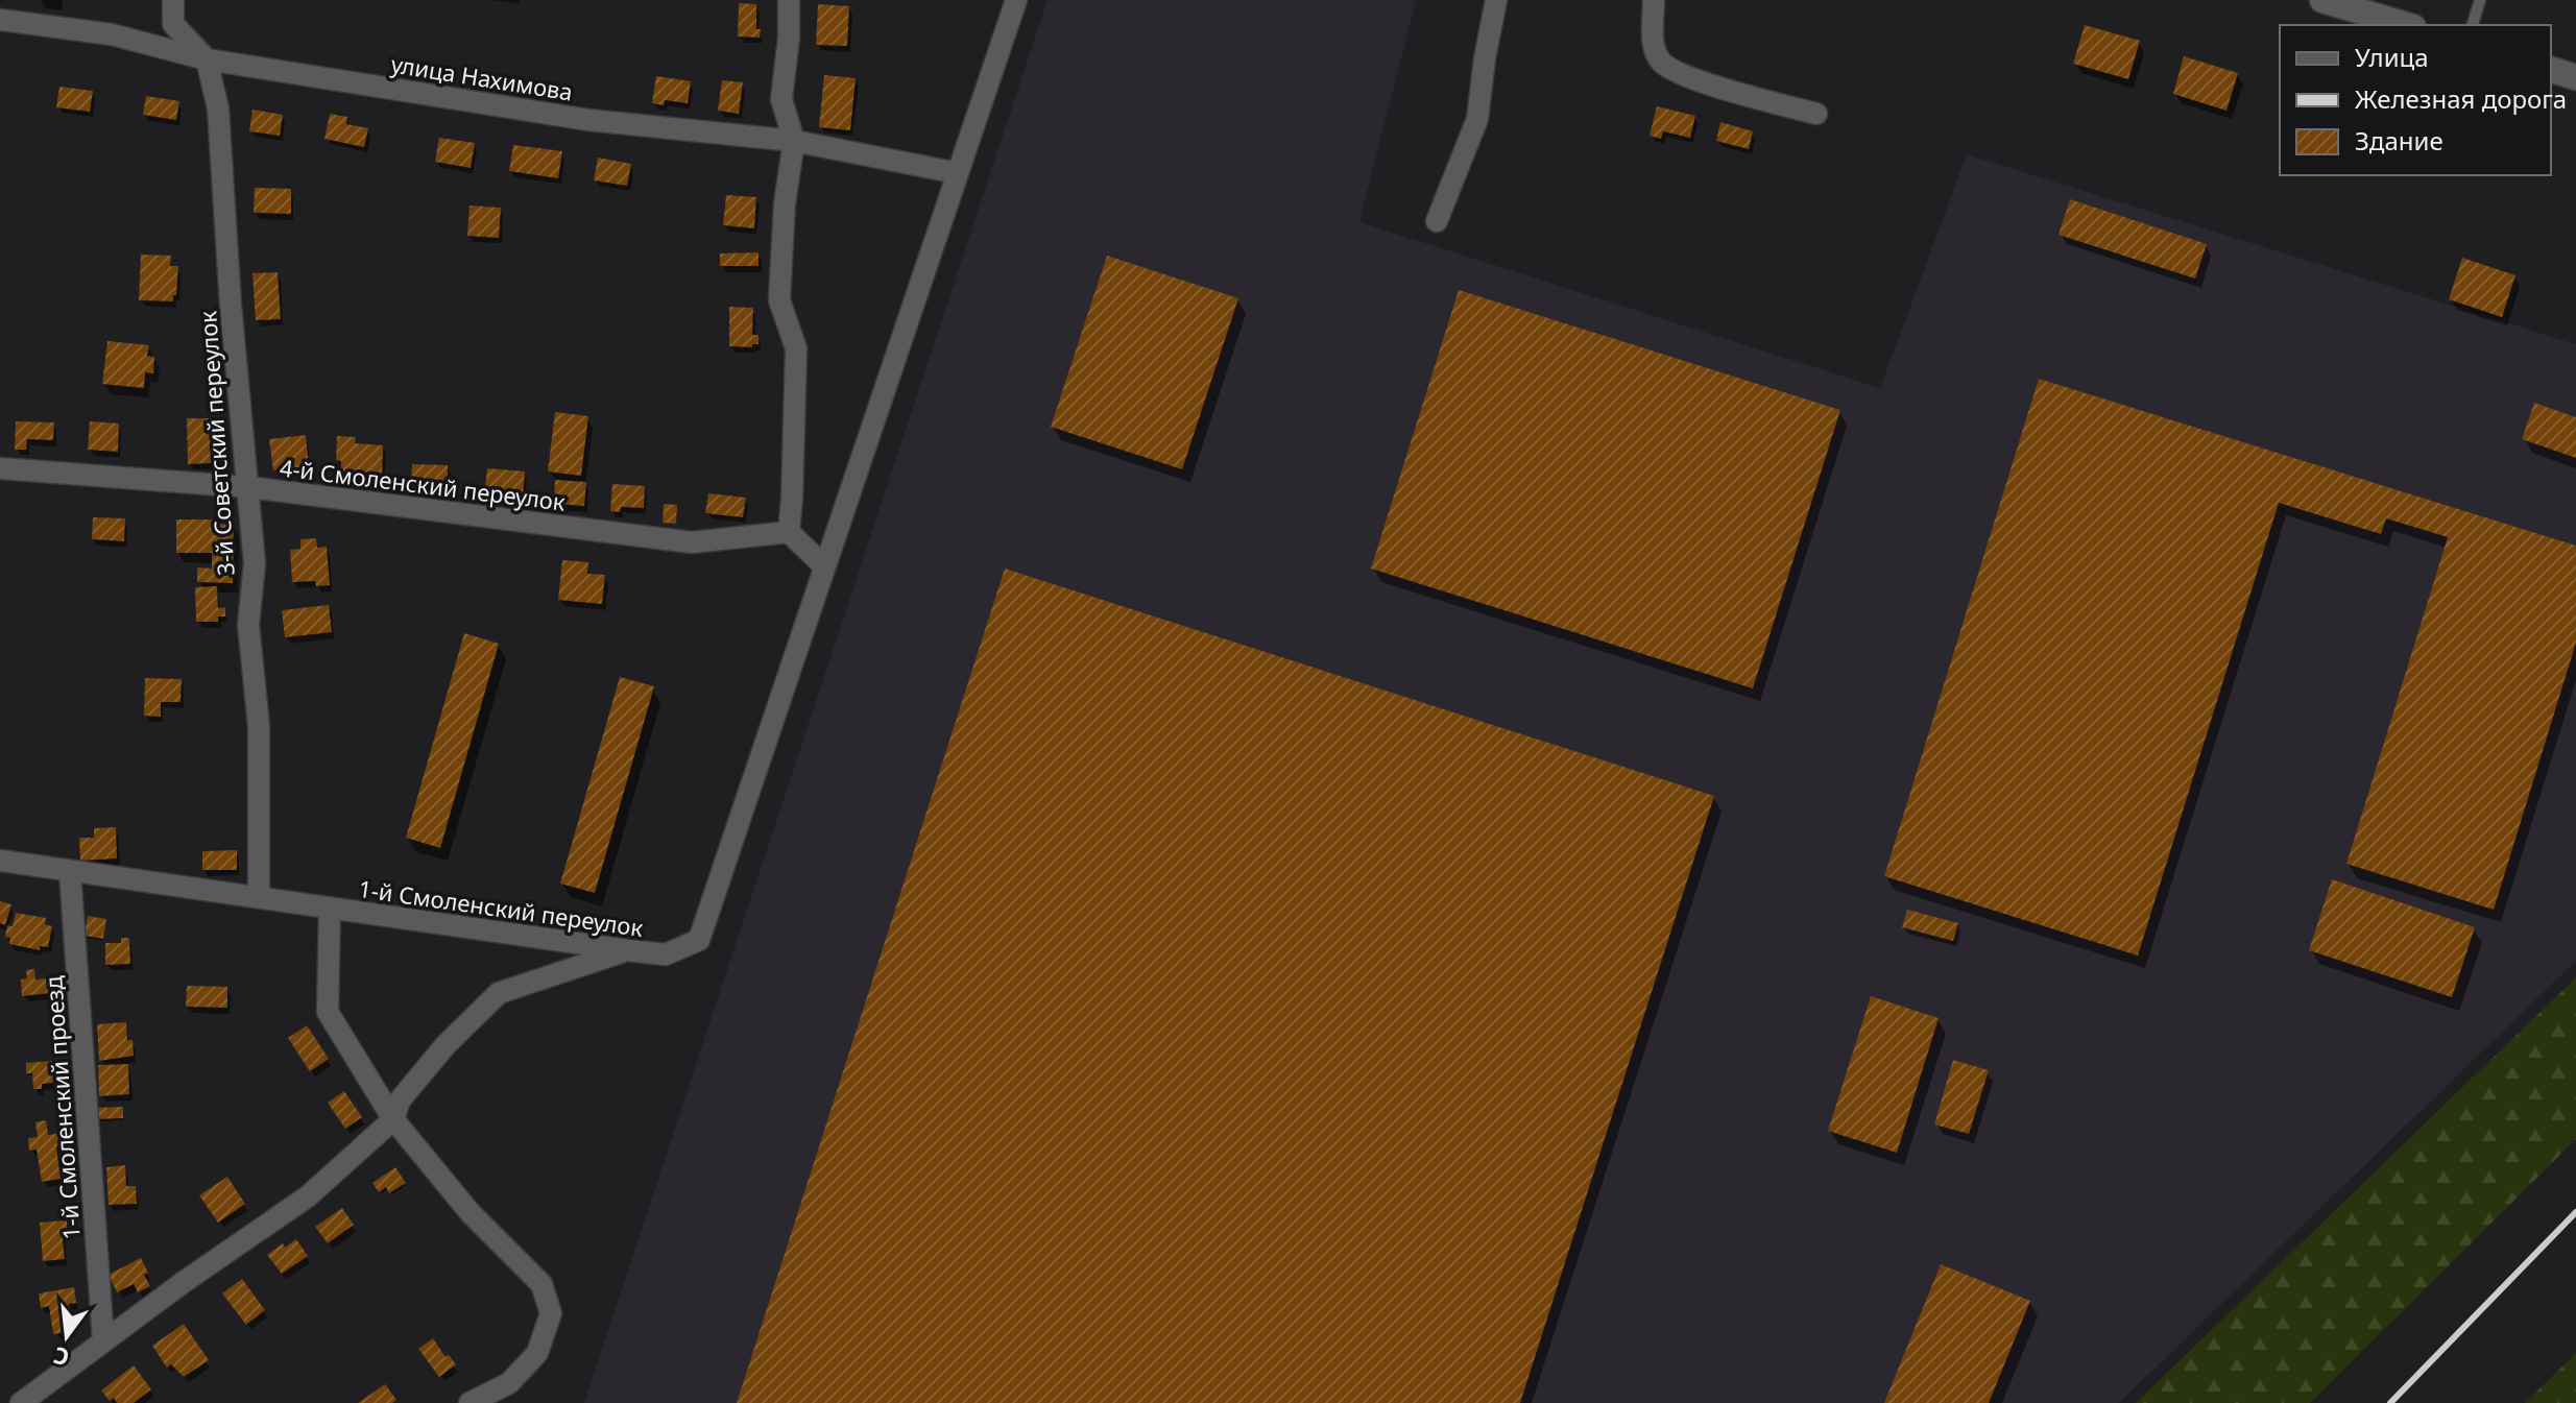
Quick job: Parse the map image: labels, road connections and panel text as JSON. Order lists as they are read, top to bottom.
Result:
{
  "streets": {
    "street": [
      "улица Нахимова",
      "3-й Советский переулок",
      "4-й Смоленский переулок",
      "1-й Смоленский переулок",
      "1-й Смоленский проезд"
    ]
  },
  "crossings": [
    ["улица Нахимова", "3-й Советский переулок"],
    ["3-й Советский переулок", "4-й Смоленский переулок"],
    ["3-й Советский переулок", "1-й Смоленский переулок"],
    ["1-й Смоленский переулок", "1-й Смоленский проезд"]
  ],
  "legend": ["Улица", "Железная дорога", "Здание"],
  "north": "bottom"
}
